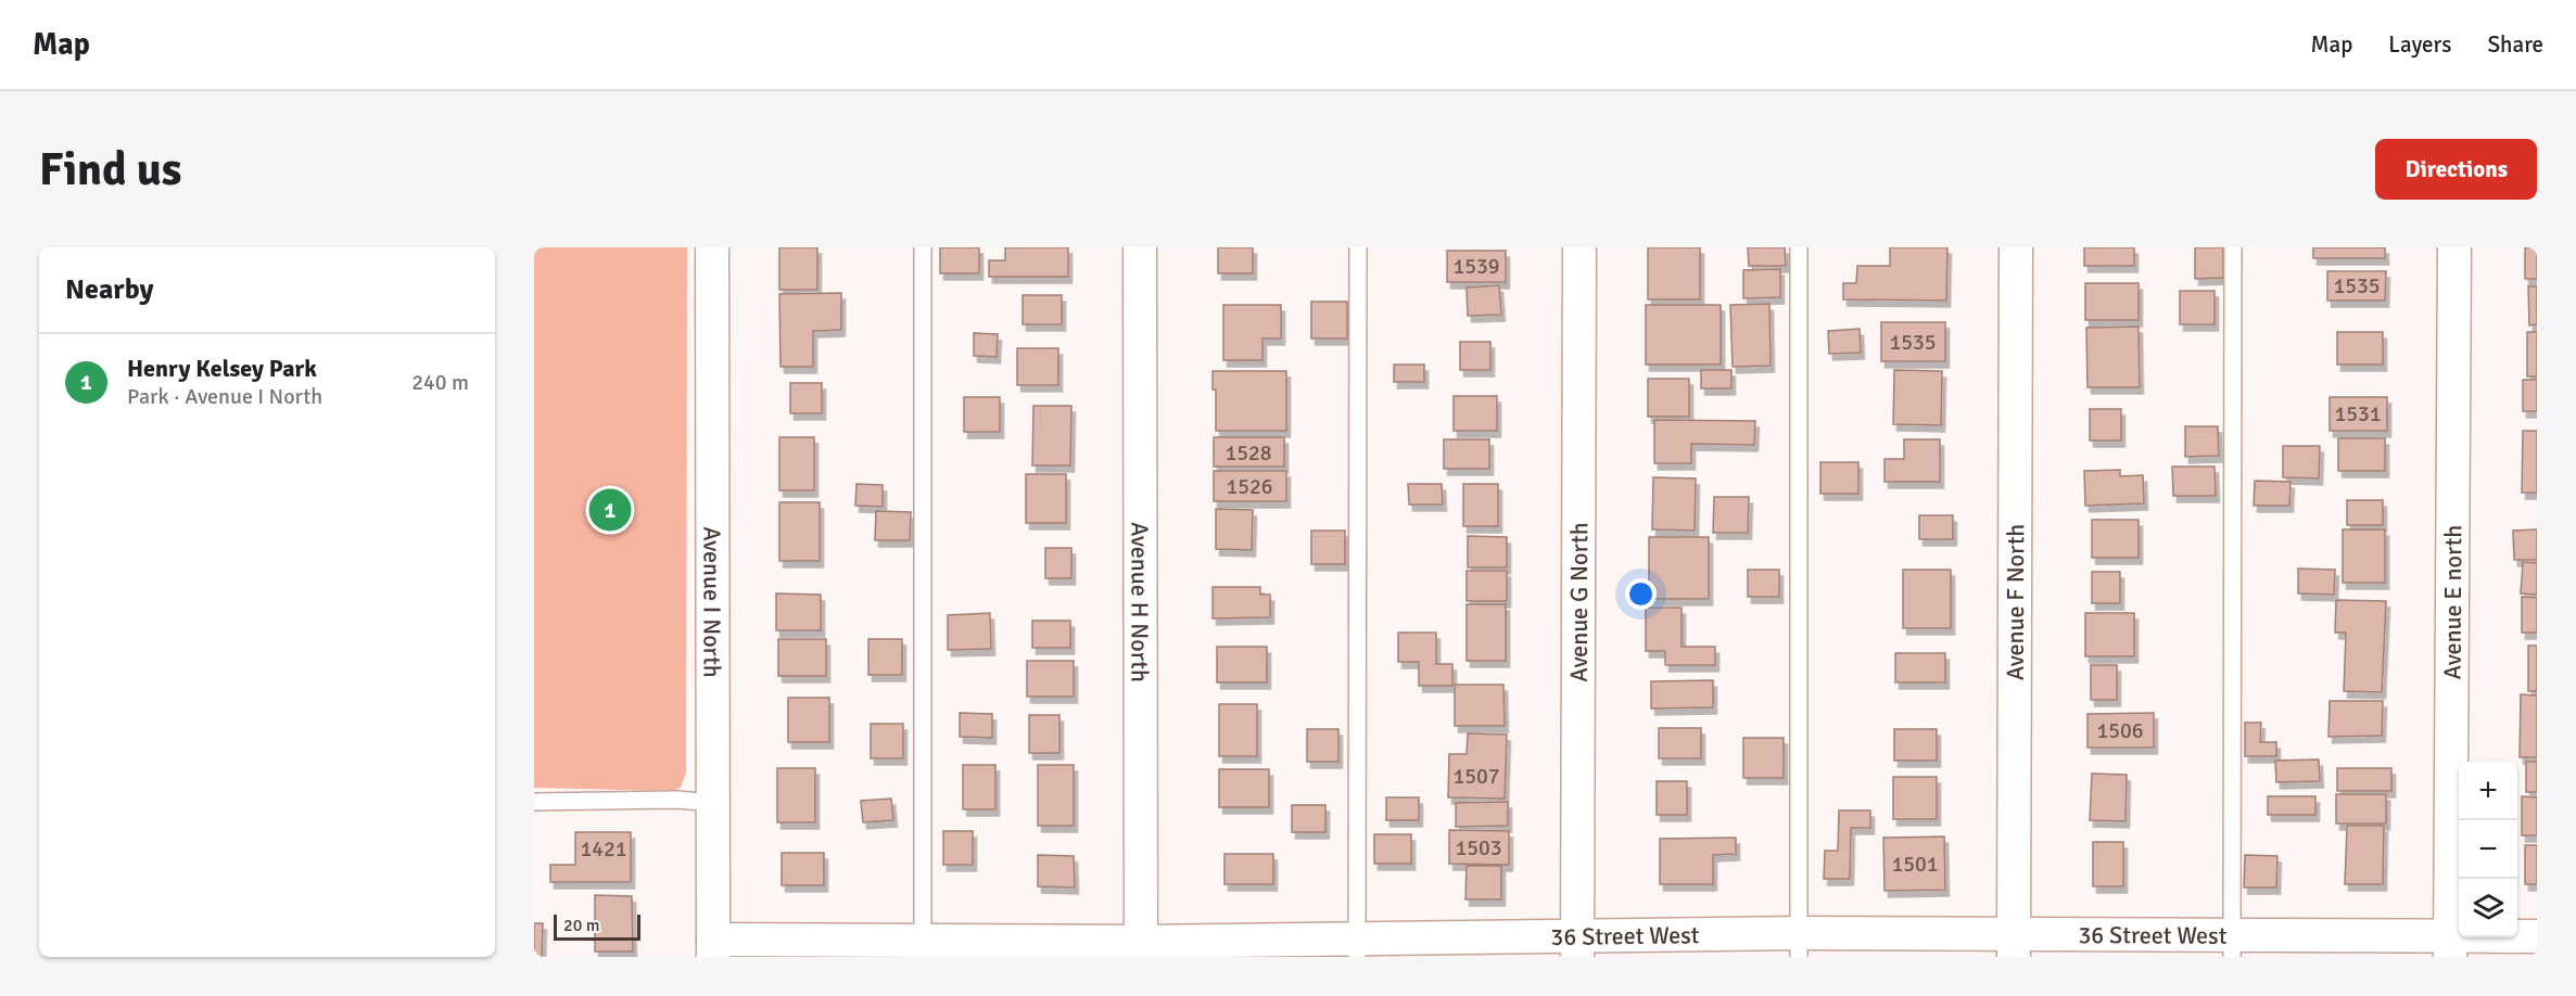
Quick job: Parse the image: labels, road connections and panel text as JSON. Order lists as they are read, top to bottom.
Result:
{
  "streets": {
    "street": [
      "Avenue I North",
      "Avenue H North",
      "Avenue G North",
      "Avenue F North",
      "Avenue E north",
      "36 Street West"
    ]
  },
  "crossings": [
    ["Avenue I North", "36 Street West"],
    ["Avenue H North", "36 Street West"],
    ["Avenue G North", "36 Street West"],
    ["Avenue F North", "36 Street West"],
    ["Avenue E north", "36 Street West"]
  ],
  "house_numbers": [
    "1539",
    "1535",
    "1535",
    "1531",
    "1528",
    "1526",
    "1506",
    "1507",
    "1503",
    "1421",
    "1501"
  ],
  "scale_bar": "20 m",
  "page": {
    "header": "Map",
    "nav": ["Map", "Layers", "Share"],
    "buttons": "Directions",
    "title": "Find us",
    "heading": "Nearby",
    "list": [
      {
        "mark": "1",
        "name": "Henry Kelsey Park",
        "note": "Park · Avenue I North",
        "value": "240 m"
      }
    ],
    "pins": "1",
    "map_buttons": ["+", "−"],
    "scale": "20 m"
  }
}
